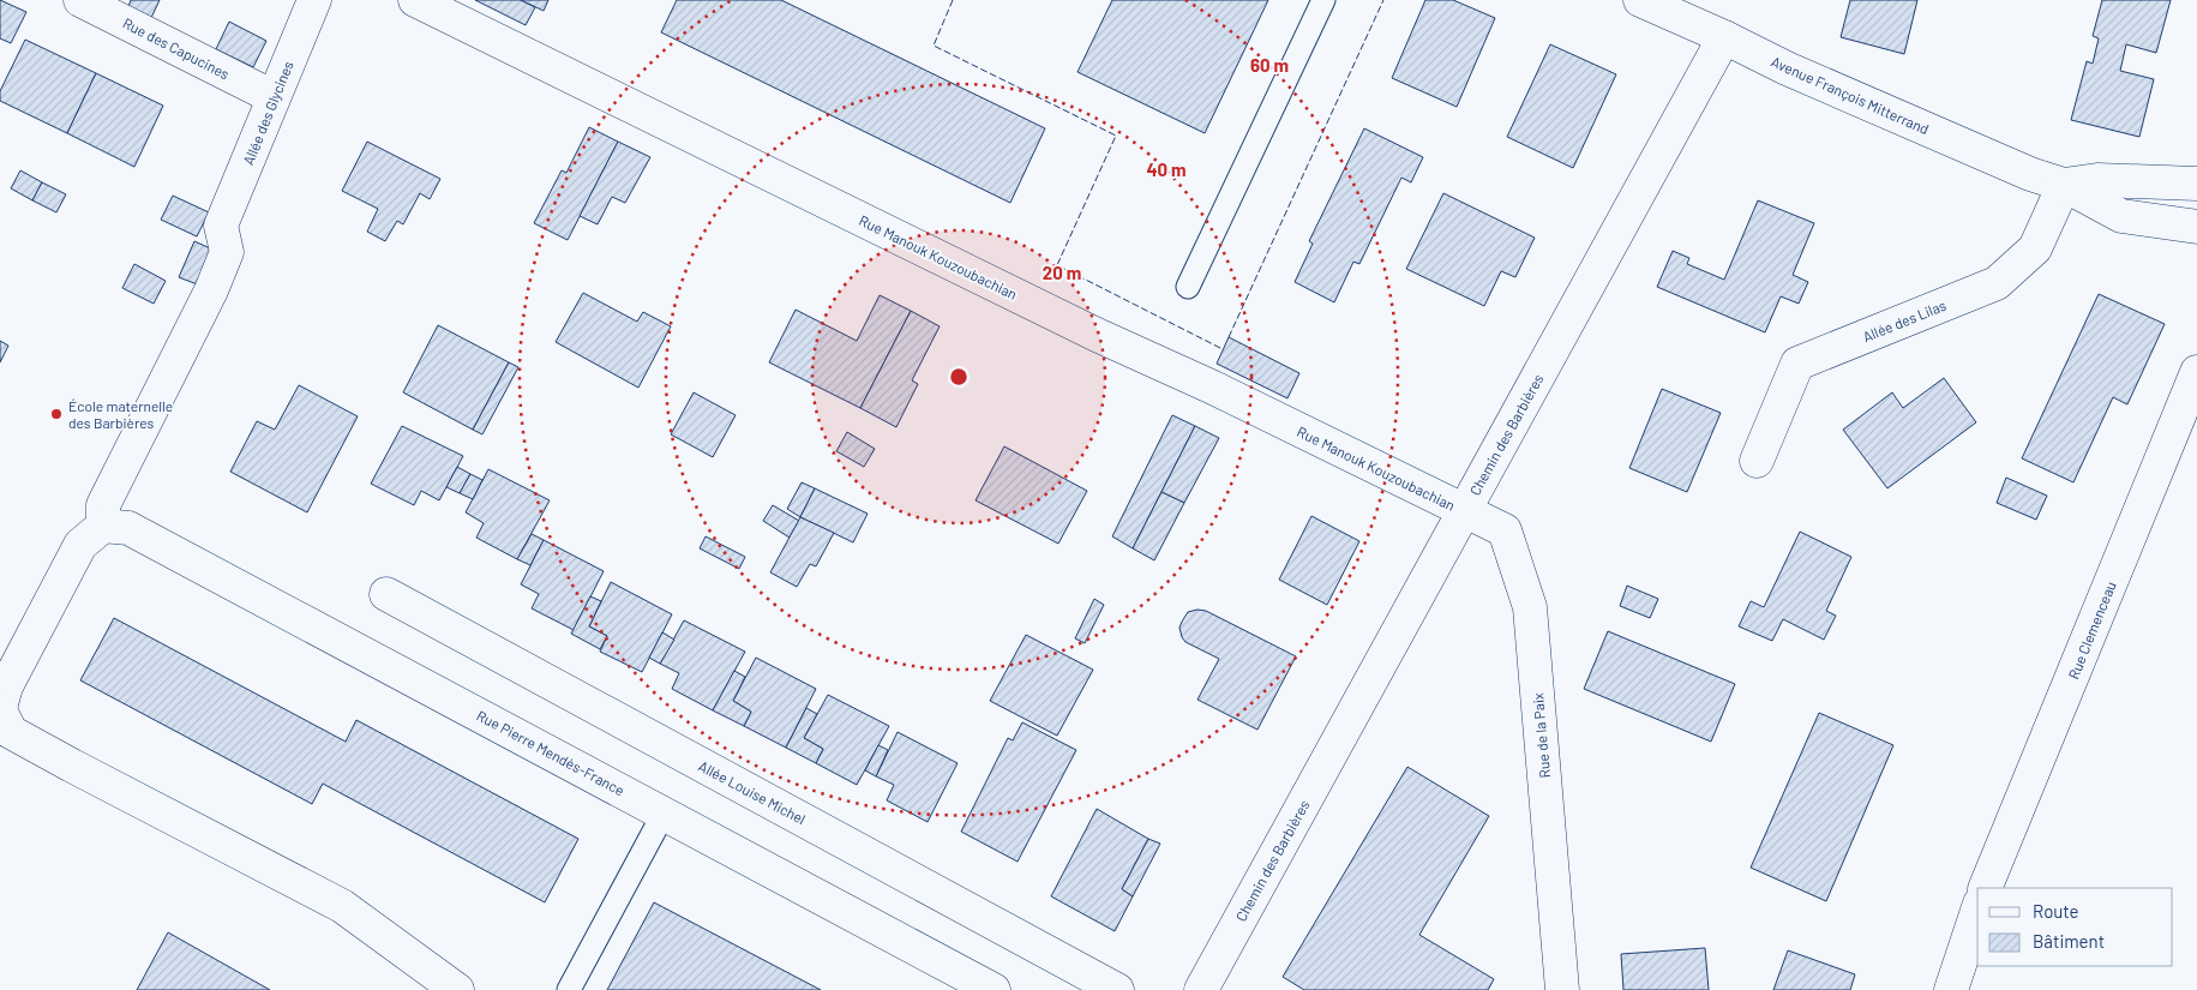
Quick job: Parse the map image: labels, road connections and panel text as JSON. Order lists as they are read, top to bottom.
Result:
{
  "streets": {
    "street": [
      "Rue des Capucines",
      "Avenue François Mitterrand",
      "Allée des Glycines",
      "Rue Manouk Kouzoubachian",
      "Allée des Lilas",
      "Chemin des Barbières",
      "Rue Clemenceau",
      "Rue de la Paix",
      "Rue Pierre Mendès-France",
      "Allée Louise Michel"
    ]
  },
  "crossings": [
    ["Rue des Capucines", "Allée des Glycines"],
    ["Avenue François Mitterrand", "Allée des Lilas"],
    ["Avenue François Mitterrand", "Chemin des Barbières"],
    ["Allée des Glycines", "Rue Pierre Mendès-France"],
    ["Rue Manouk Kouzoubachian", "Chemin des Barbières"],
    ["Rue Manouk Kouzoubachian", "Rue de la Paix"],
    ["Chemin des Barbières", "Rue de la Paix"]
  ],
  "places": ["École maternelle des Barbières"],
  "legend": ["Route", "Bâtiment"],
  "rings": ["60 m", "40 m", "20 m"]
}
